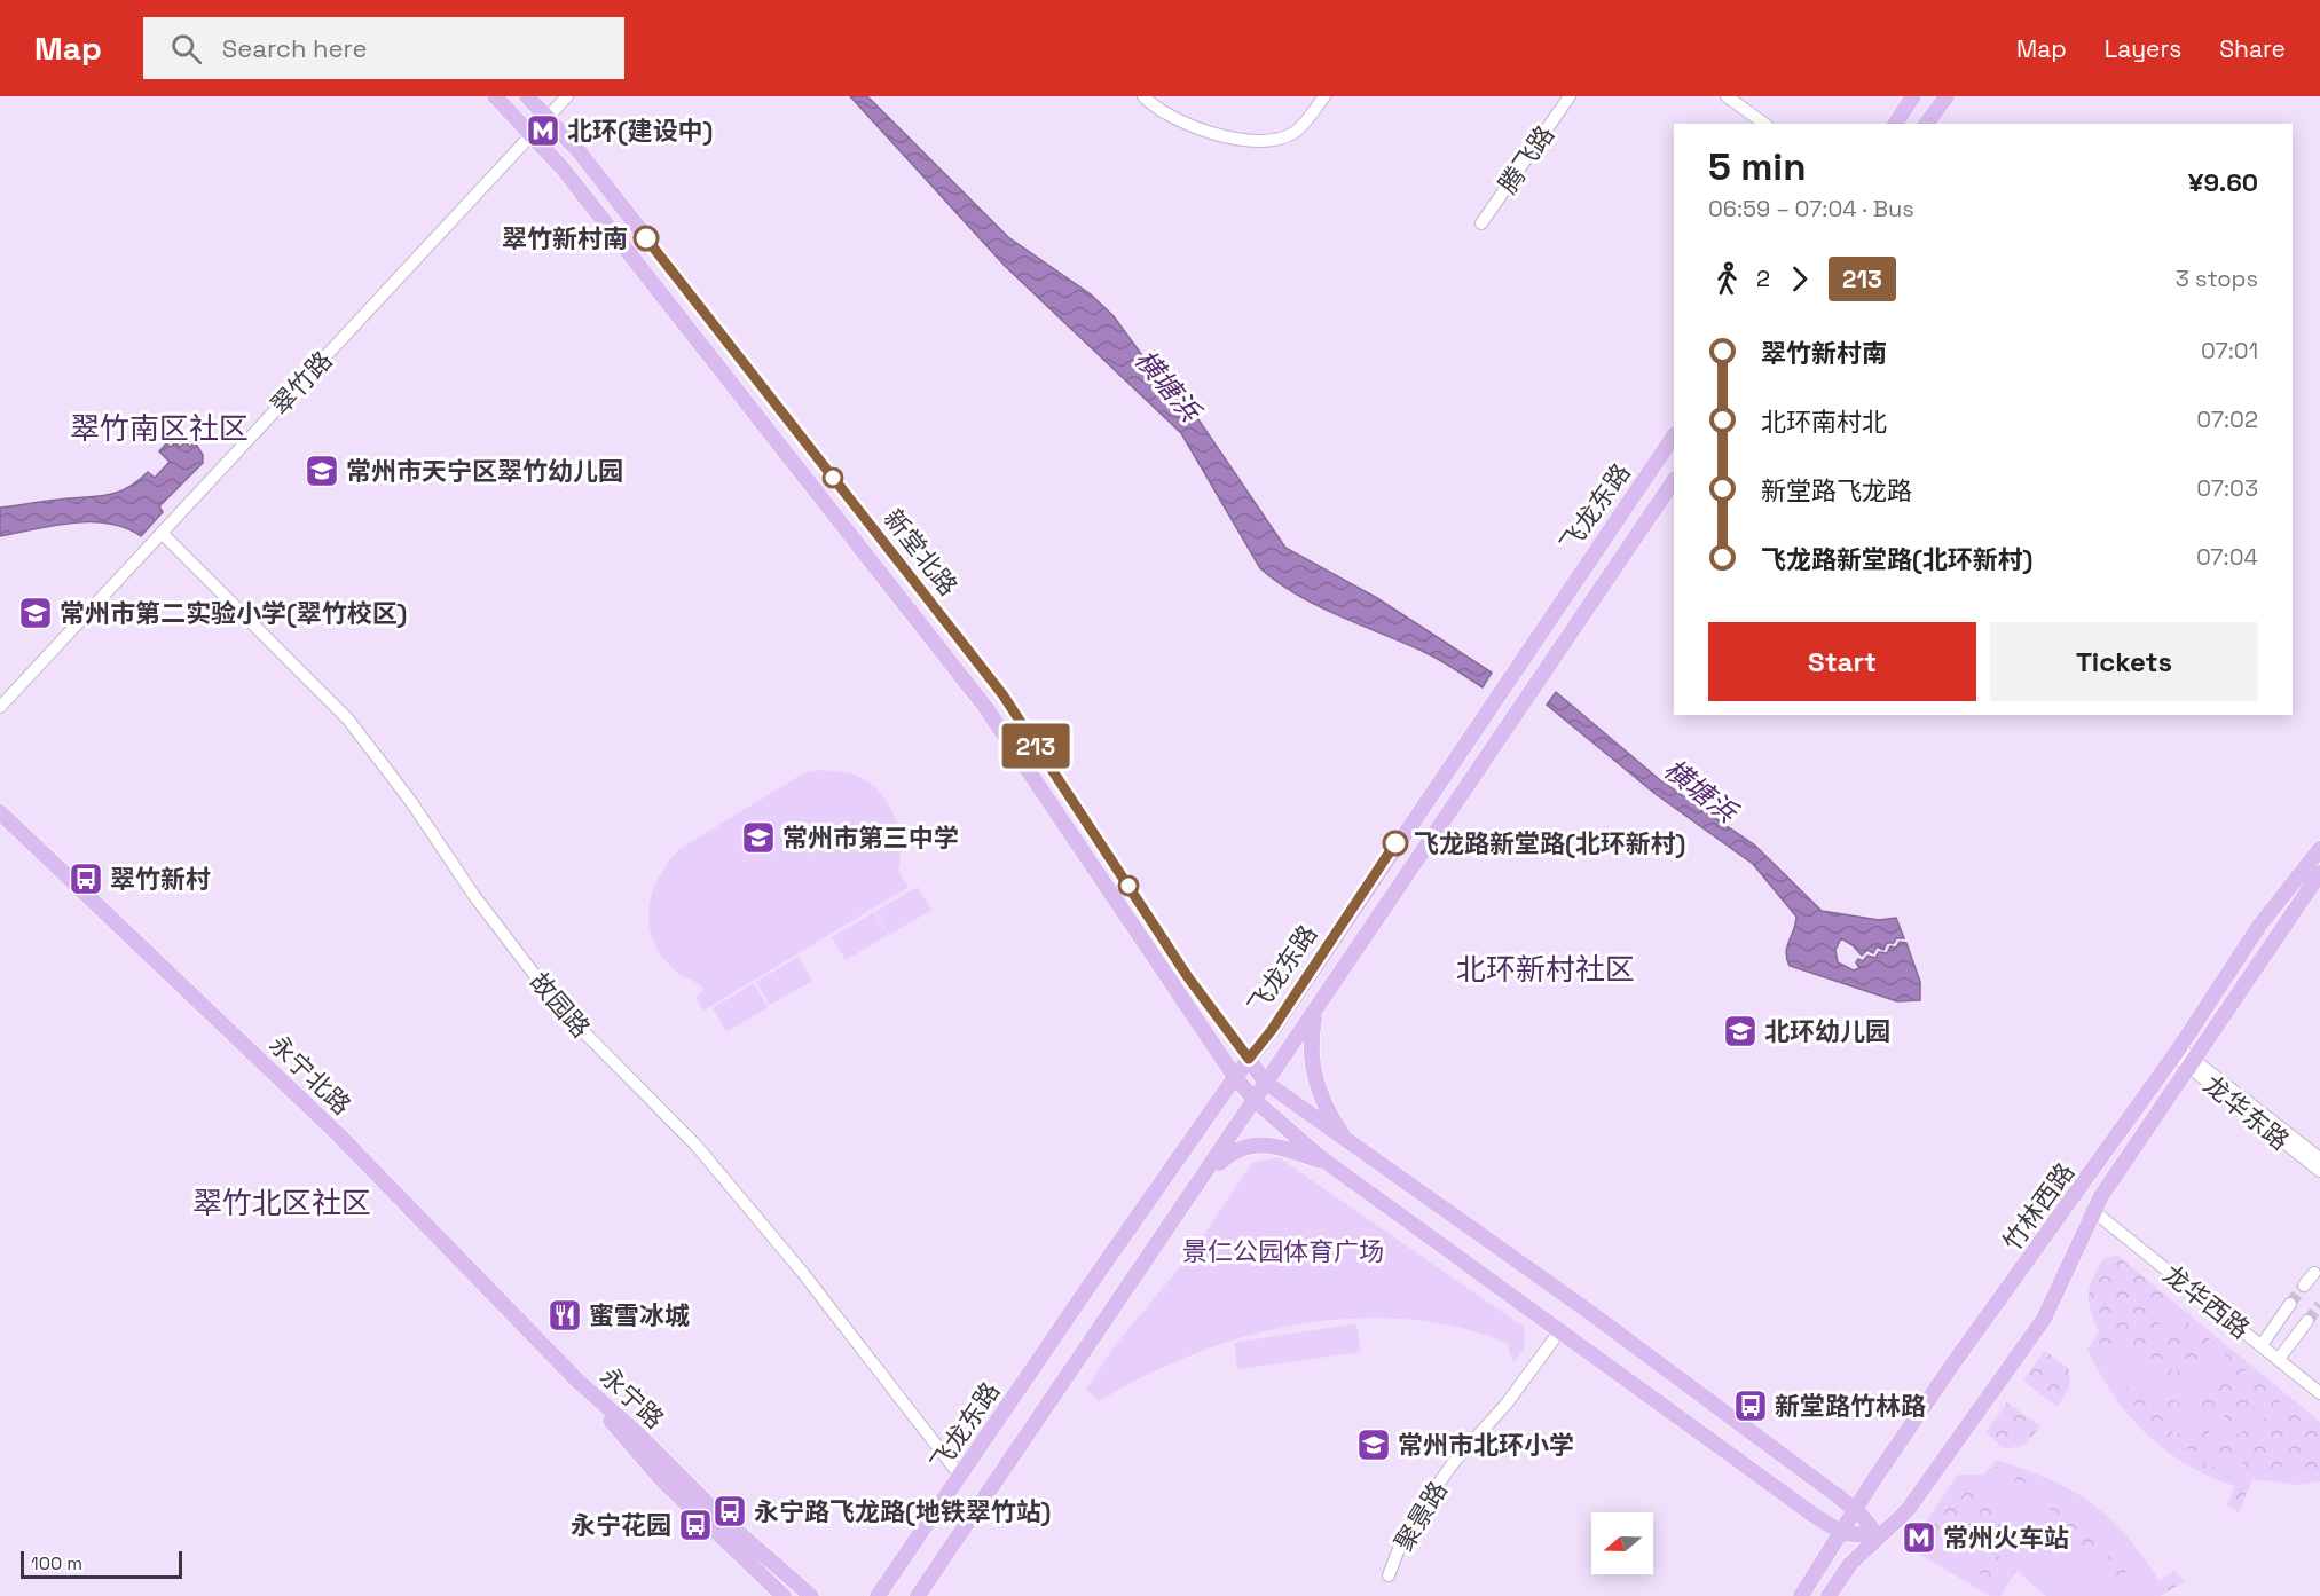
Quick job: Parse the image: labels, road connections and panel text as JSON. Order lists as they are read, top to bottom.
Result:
{
  "streets": {
    "main road": [
      "飞龙东路",
      "新堂北路",
      "永宁北路",
      "竹林西路",
      "永宁路"
    ],
    "street": [
      "腾飞路",
      "翠竹路",
      "故园路",
      "龙华东路",
      "龙华西路",
      "聚景路"
    ]
  },
  "crossings": [
    ["翠竹路", "新堂北路"],
    ["翠竹路", "故园路"],
    ["飞龙东路", "新堂北路"],
    ["飞龙东路", "故园路"],
    ["新堂北路", "竹林西路"],
    ["永宁北路", "永宁路"],
    ["龙华东路", "竹林西路"],
    ["竹林西路", "龙华西路"]
  ],
  "districts": ["翠竹南区社区", "北环新村社区", "翠竹北区社区"],
  "water": ["横塘浜"],
  "parks": ["景仁公园体育广场"],
  "places": {
    "metro station": ["北环(建设中)", "常州火车站"],
    "other": ["翠竹新村南", "飞龙路新堂路(北环新村)"],
    "school or university": [
      "常州市天宁区翠竹幼儿园",
      "常州市第二实验小学(翠竹校区)",
      "常州市第三中学",
      "北环幼儿园",
      "常州市北环小学"
    ],
    "bus stop": [
      "翠竹新村",
      "新堂路竹林路",
      "永宁路飞龙路(地铁翠竹站)",
      "永宁花园"
    ],
    "restaurant": ["蜜雪冰城"]
  },
  "lines": ["bus line 213"],
  "scale_bar": "100 m",
  "north": "left",
  "page": {
    "header": "Map",
    "search": "Search here",
    "nav": ["Map", "Layers", "Share"],
    "on_map": "213",
    "heading": ["5 min", "06:59 – 07:04 · Bus", "¥9.60"],
    "legs": ["2", "213", "3 stops"],
    "list": [
      {
        "name": "翠竹新村南",
        "value": "07:01"
      },
      {
        "name": "北环南村北",
        "value": "07:02"
      },
      {
        "name": "新堂路飞龙路",
        "value": "07:03"
      },
      {
        "name": "飞龙路新堂路(北环新村)",
        "value": "07:04"
      }
    ],
    "buttons": ["Start", "Tickets"],
    "scale": "100 m"
  }
}
